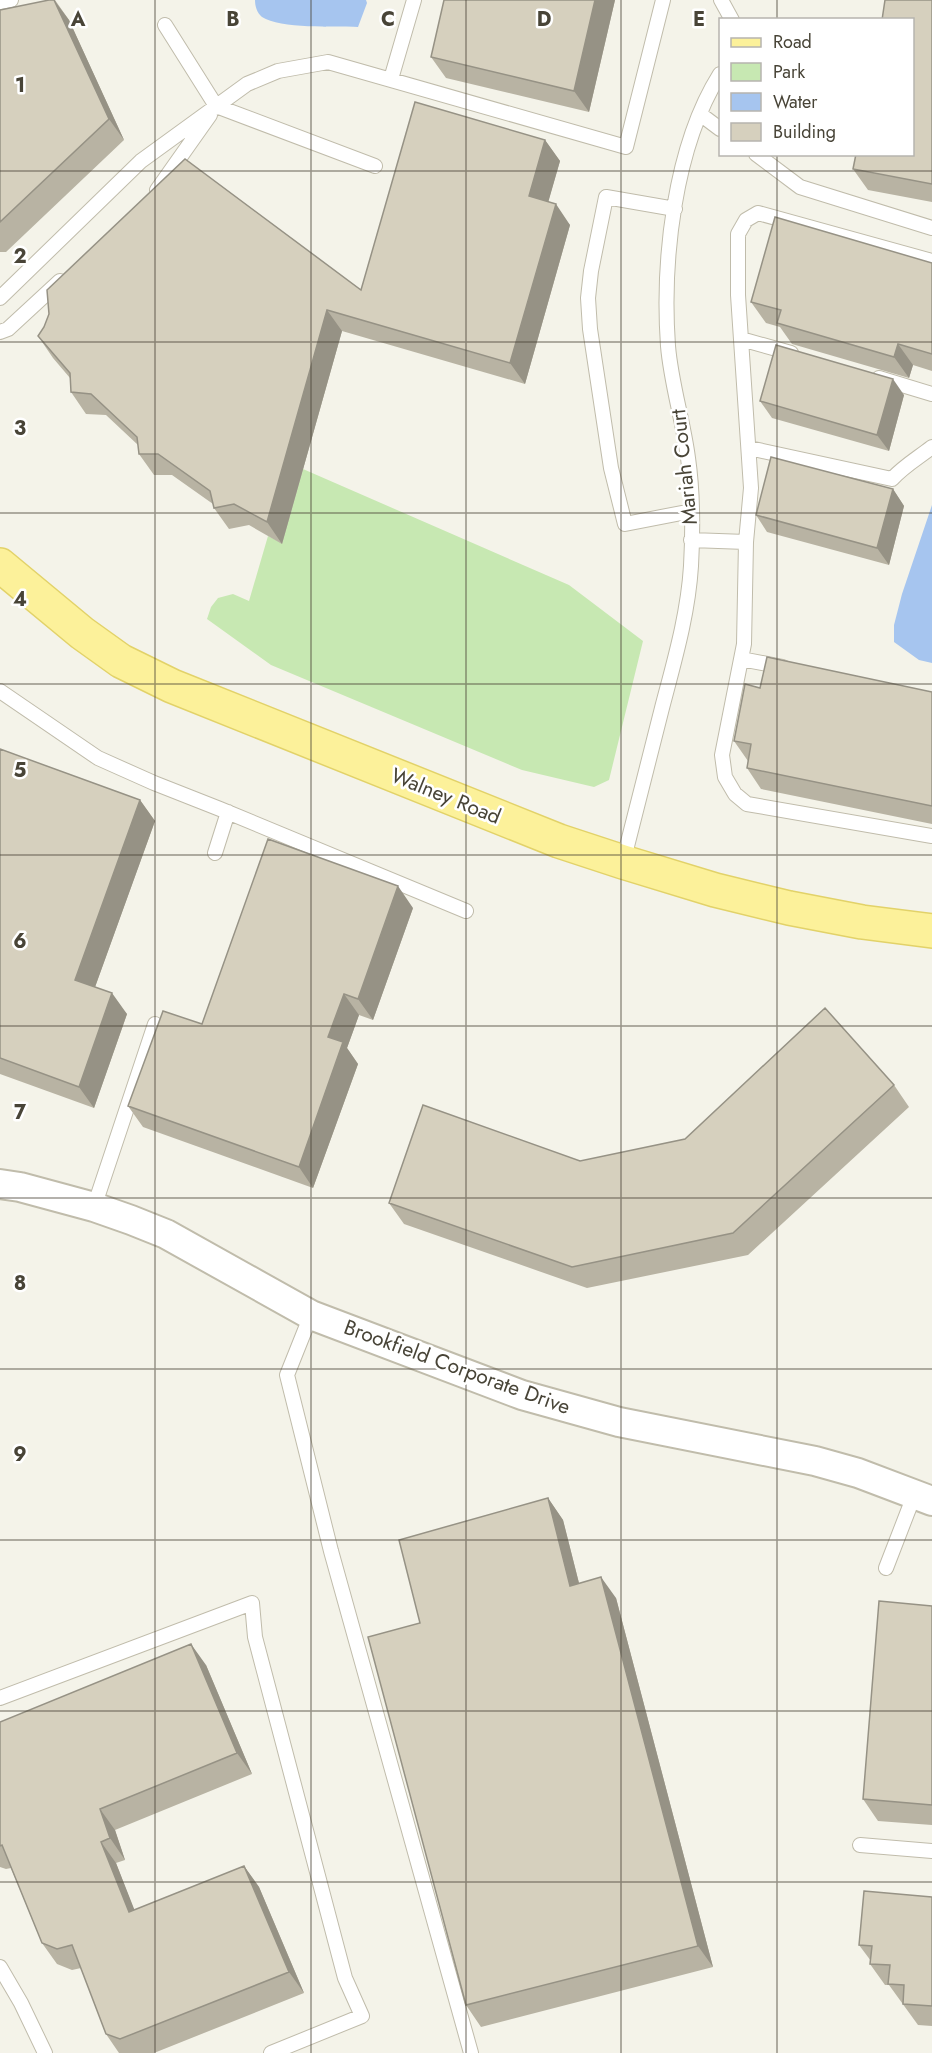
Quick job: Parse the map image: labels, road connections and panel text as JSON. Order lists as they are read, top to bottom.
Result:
{
  "streets": {
    "main road": ["Walney Road"],
    "street": ["Brookfield Corporate Drive"],
    "lane": ["Mariah Court"]
  },
  "crossings": [
    ["Mariah Court", "Walney Road"]
  ],
  "legend": [
    "Road",
    "Park",
    "Water",
    "Building"
  ],
  "grid": {
    "columns": [
      "A",
      "B",
      "C",
      "D",
      "E"
    ],
    "rows": [
      "1",
      "2",
      "3",
      "4",
      "5",
      "6",
      "7",
      "8",
      "9"
    ]
  }
}
